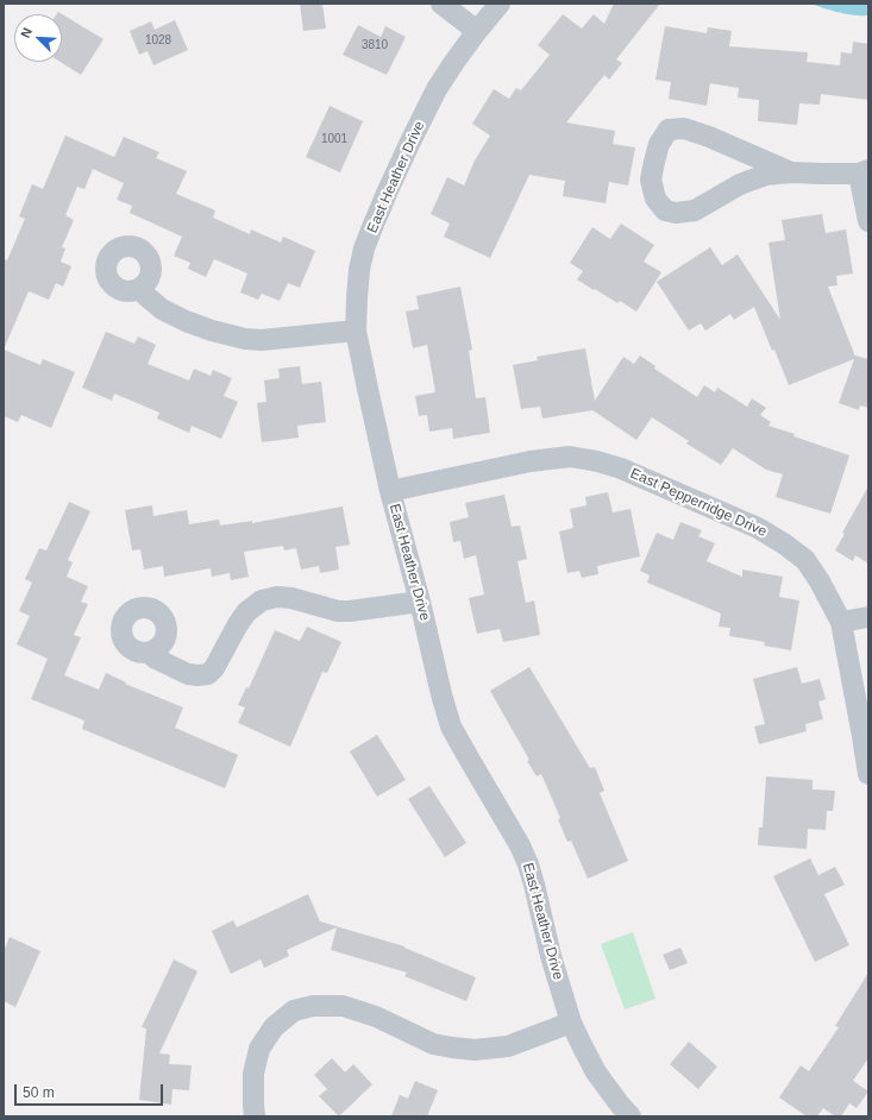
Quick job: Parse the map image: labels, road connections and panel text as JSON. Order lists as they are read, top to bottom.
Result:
{
  "streets": {
    "street": ["East Heather Drive", "East Pepperridge Drive"]
  },
  "crossings": [
    ["East Heather Drive", "East Pepperridge Drive"]
  ],
  "house_numbers": ["1028", "3810", "1001"],
  "scale_bar": "50 m",
  "north": "top left"
}
